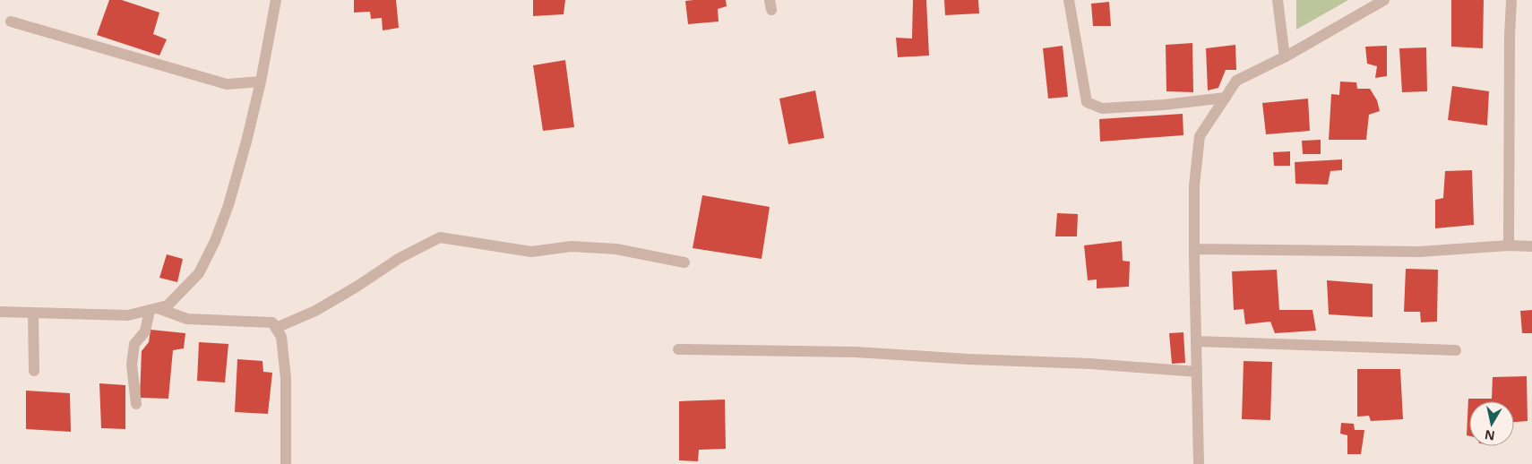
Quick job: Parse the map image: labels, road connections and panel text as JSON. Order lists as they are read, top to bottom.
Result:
{
  "north": "bottom"
}
